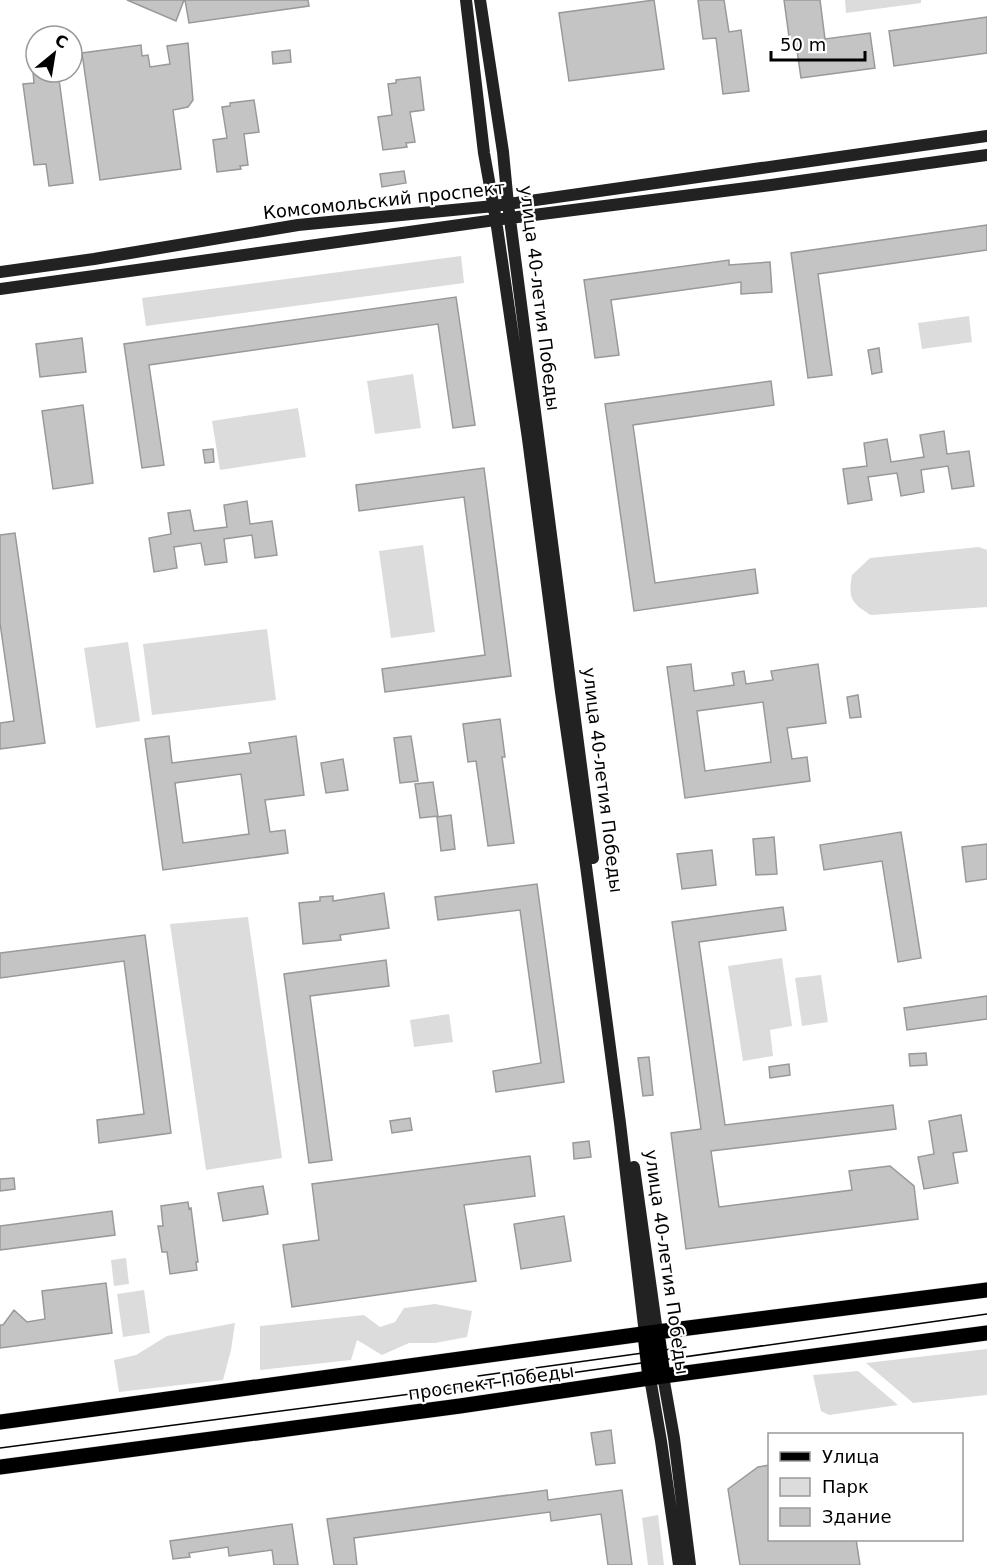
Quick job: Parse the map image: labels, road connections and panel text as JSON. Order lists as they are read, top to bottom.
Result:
{
  "streets": {
    "main road": ["улица 40-летия Победы", "проспект Победы"],
    "street": ["Комсомольский проспект"]
  },
  "crossings": [
    ["Комсомольский проспект", "улица 40-летия Победы"],
    ["улица 40-летия Победы", "проспект Победы"]
  ],
  "legend": ["Улица", "Парк", "Здание"],
  "scale_bar": "50 m",
  "north": "top right"
}
